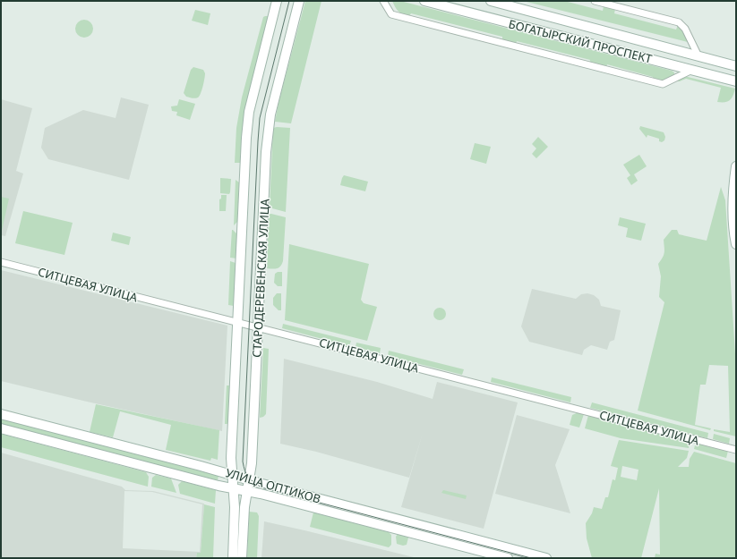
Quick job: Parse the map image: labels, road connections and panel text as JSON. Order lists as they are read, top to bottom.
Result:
{
  "streets": {
    "main road": ["БОГАТЫРСКИЙ ПРОСПЕКТ", "СТАРОДЕРЕВЕНСКАЯ УЛИЦА", "УЛИЦА ОПТИКОВ"],
    "street": ["СИТЦЕВАЯ УЛИЦА"]
  },
  "crossings": [
    ["СТАРОДЕРЕВЕНСКАЯ УЛИЦА", "СИТЦЕВАЯ УЛИЦА"],
    ["СТАРОДЕРЕВЕНСКАЯ УЛИЦА", "УЛИЦА ОПТИКОВ"]
  ]
}
